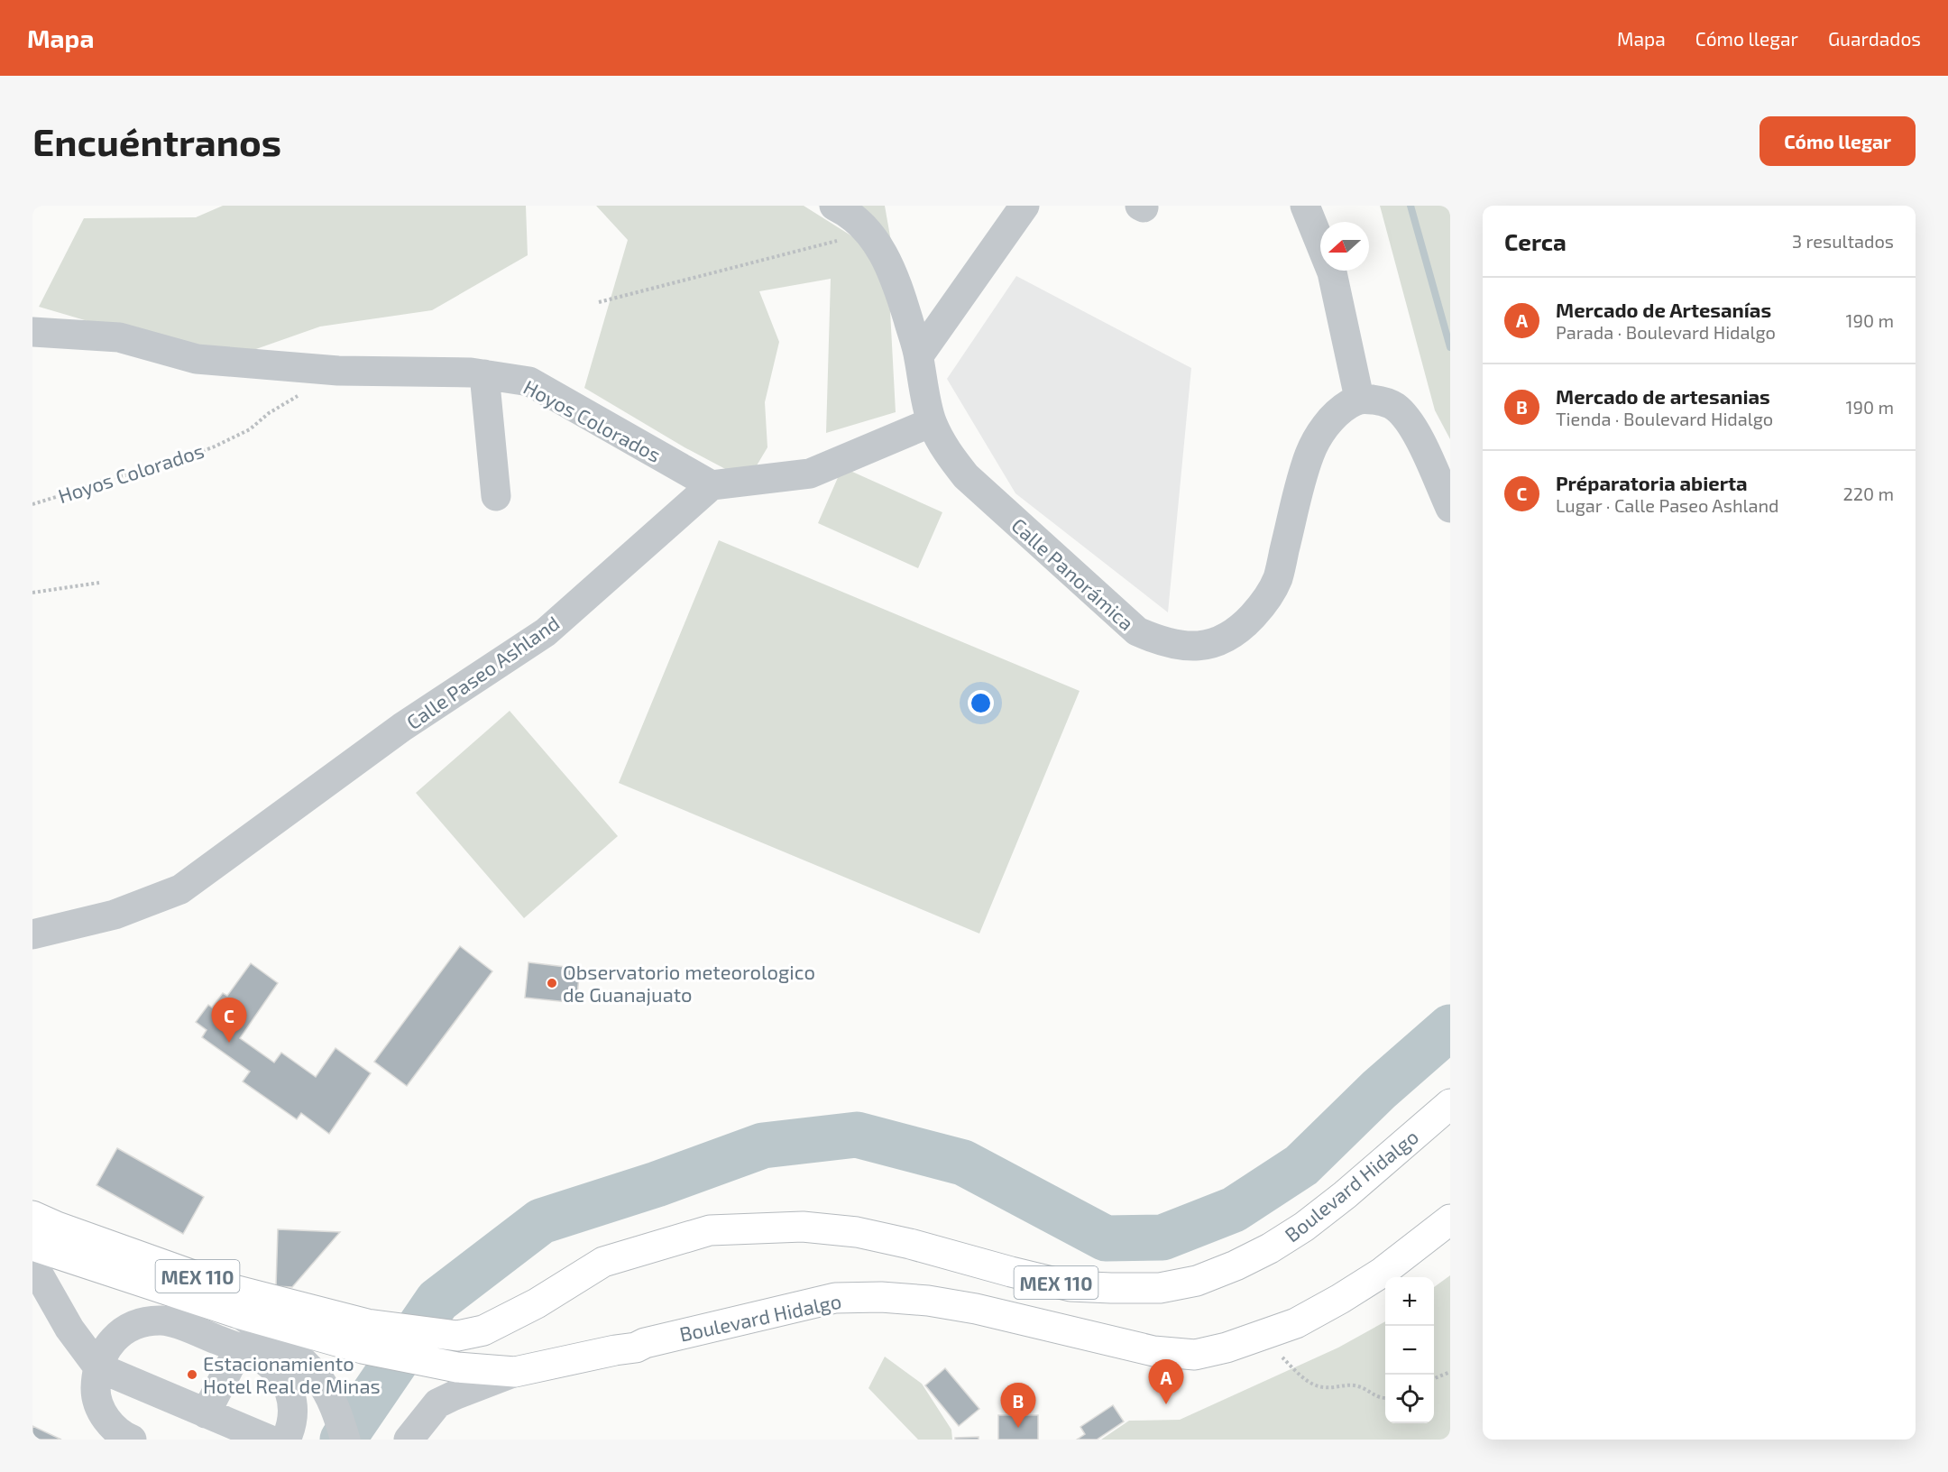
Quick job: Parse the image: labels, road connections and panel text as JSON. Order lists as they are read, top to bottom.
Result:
{
  "streets": {
    "main road": ["Boulevard Hidalgo", "MEX 110"],
    "street": ["Hoyos Colorados", "Calle Panorámica", "Calle Paseo Ashland"]
  },
  "crossings": [
    ["Hoyos Colorados", "Calle Paseo Ashland"],
    ["Boulevard Hidalgo", "MEX 110"]
  ],
  "places": ["Observatorio meteorologico de Guanajuato", "Estacionamiento Hotel Real de Minas"],
  "north": "left",
  "page": {
    "header": "Mapa",
    "nav": ["Mapa", "Cómo llegar", "Guardados"],
    "buttons": "Cómo llegar",
    "title": "Encuéntranos",
    "heading": ["Cerca", "3 resultados"],
    "list": [
      {
        "mark": "A",
        "name": "Mercado de Artesanías",
        "note": "Parada · Boulevard Hidalgo",
        "value": "190 m"
      },
      {
        "mark": "B",
        "name": "Mercado de artesanias",
        "note": "Tienda · Boulevard Hidalgo",
        "value": "190 m"
      },
      {
        "mark": "C",
        "name": "Préparatoria abierta",
        "note": "Lugar · Calle Paseo Ashland",
        "value": "220 m"
      }
    ],
    "pins": ["C", "A", "B"],
    "map_buttons": ["+", "−"]
  }
}
